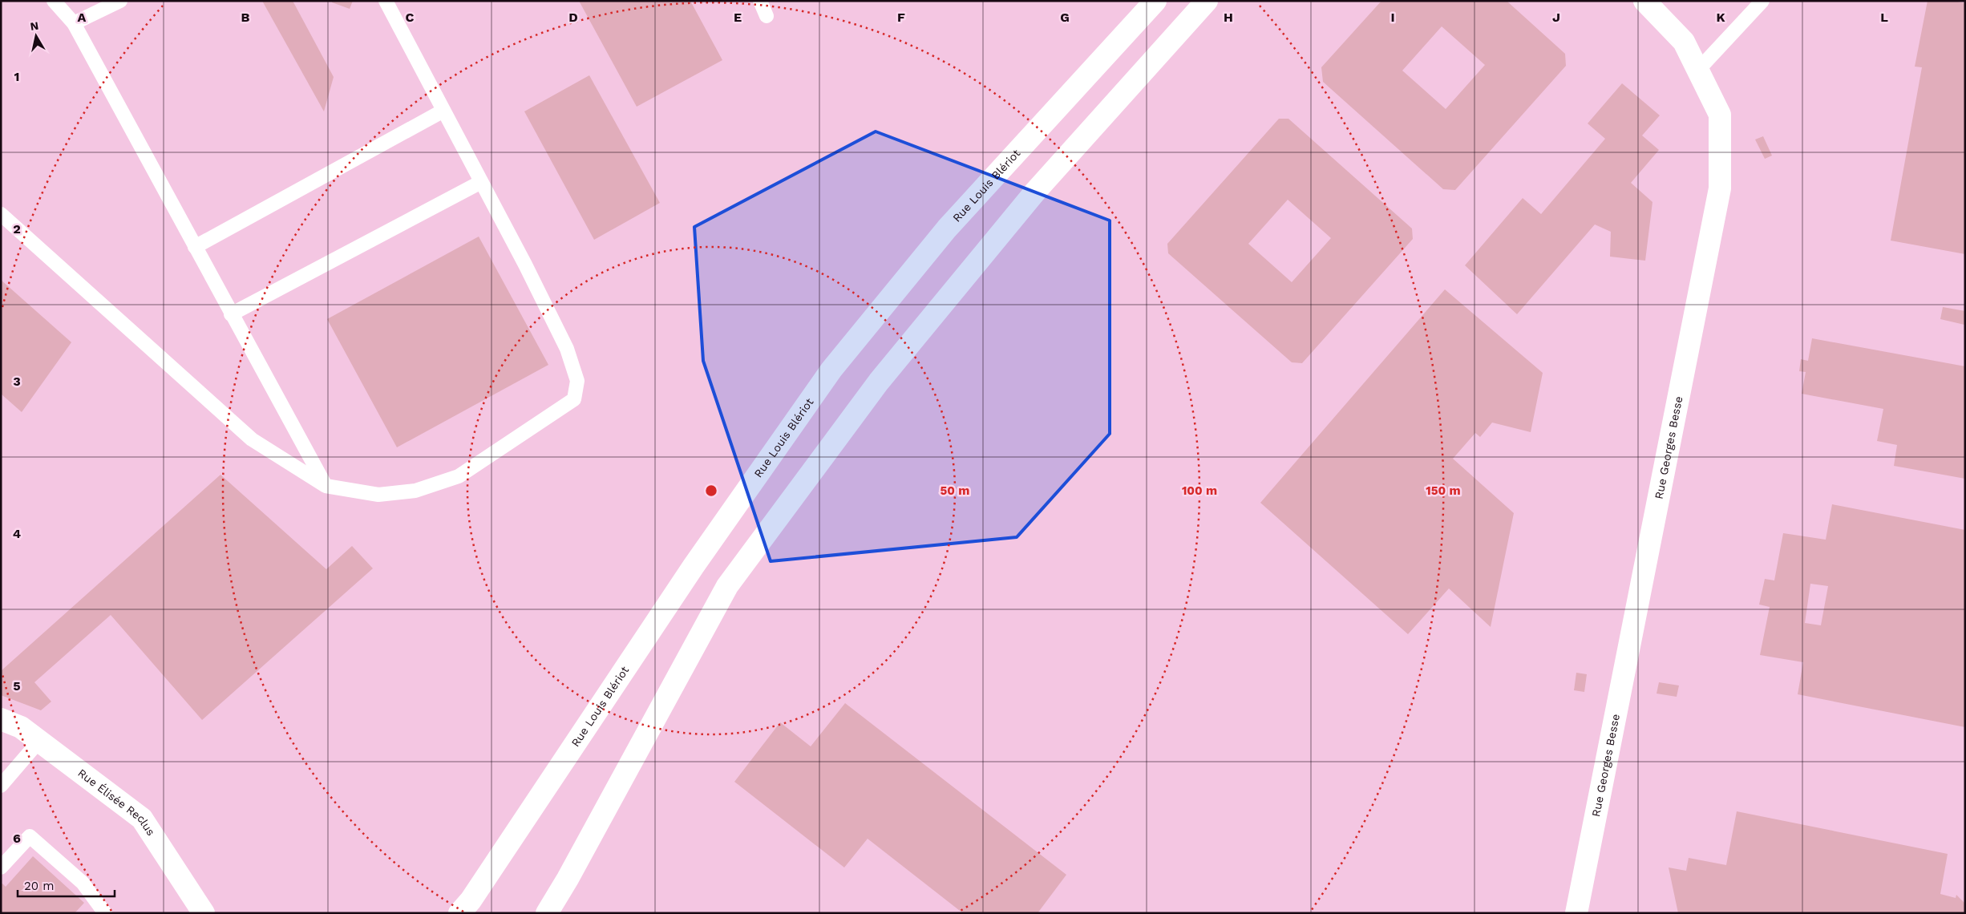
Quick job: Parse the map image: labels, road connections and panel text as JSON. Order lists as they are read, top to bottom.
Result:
{
  "streets": {
    "main road": ["Rue Louis Blériot", "Rue Georges Besse", "Rue Élisée Reclus"]
  },
  "scale_bar": "20 m",
  "north": "top",
  "grid": {
    "columns": [
      "A",
      "B",
      "C",
      "D",
      "E",
      "F",
      "G",
      "H",
      "I",
      "J",
      "K",
      "L"
    ],
    "rows": [
      "1",
      "2",
      "3",
      "4",
      "5",
      "6"
    ]
  },
  "rings": ["50 m", "100 m", "150 m"]
}
